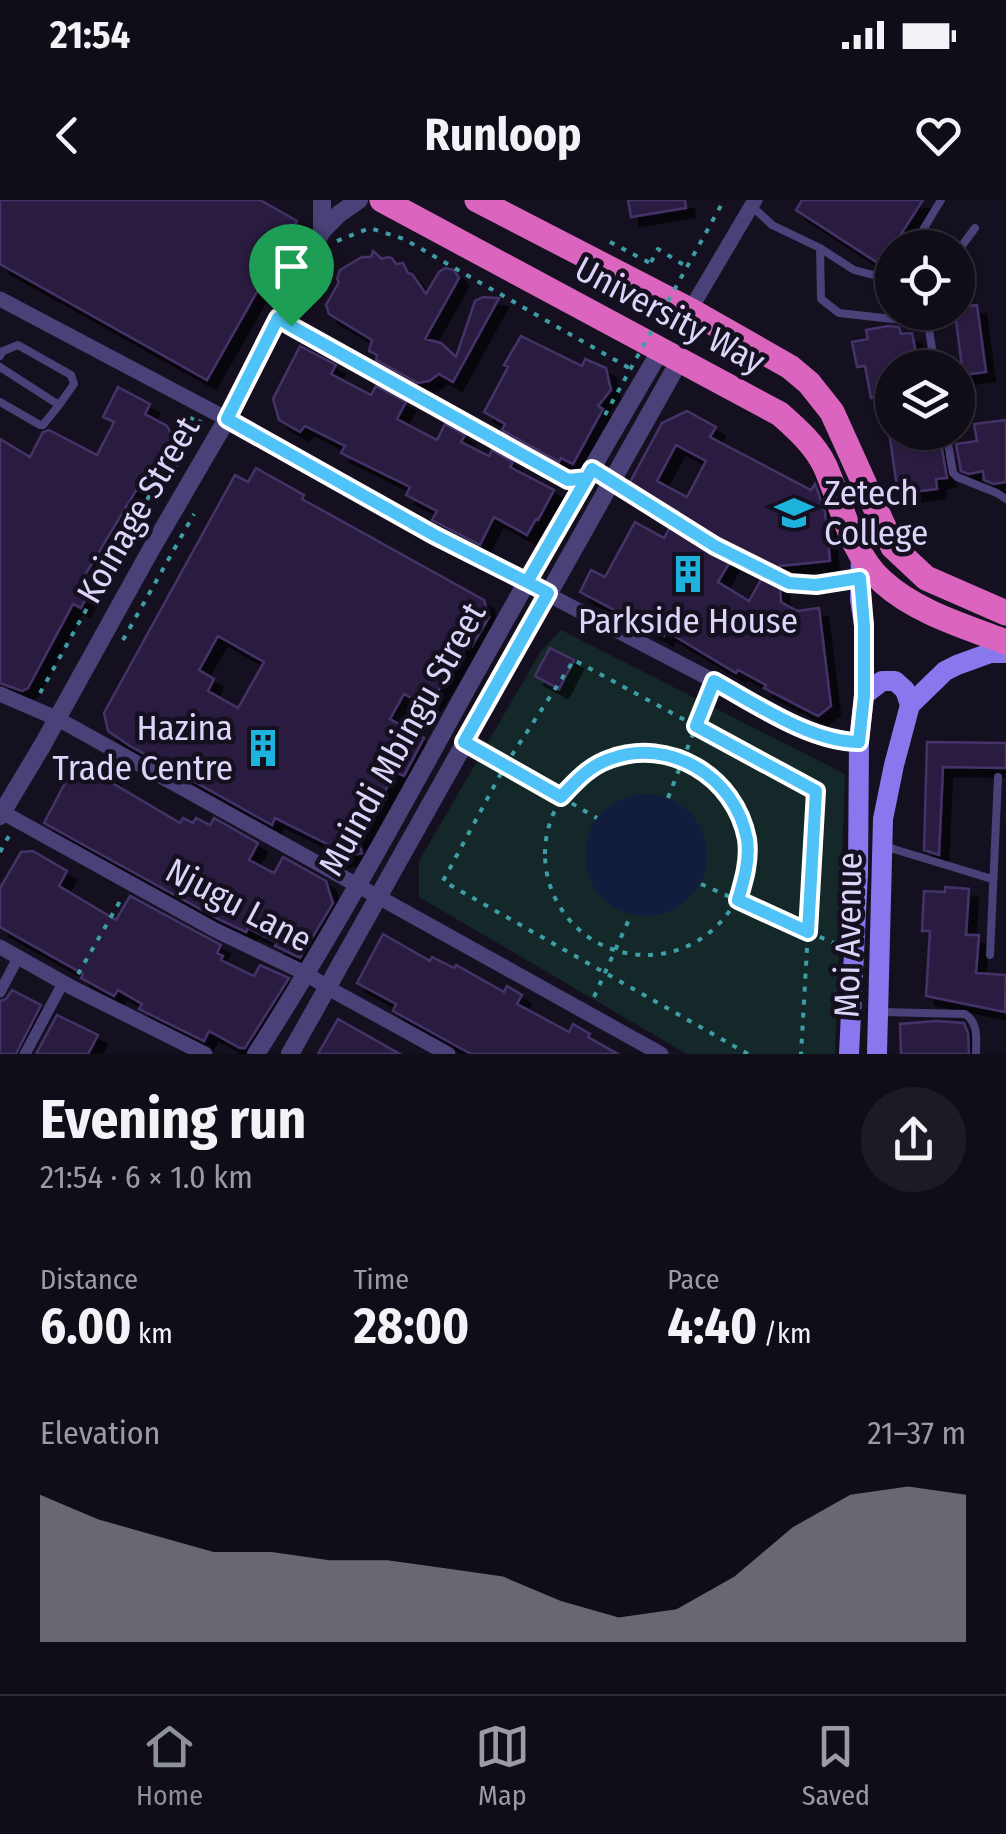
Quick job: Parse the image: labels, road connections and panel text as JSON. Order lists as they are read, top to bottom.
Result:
{
  "streets": {
    "highway": ["University Way"],
    "main road": ["Moi Avenue"],
    "street": ["Koinage Street", "Muindi Mbingu Street", "Njugu Lane"]
  },
  "crossings": [
    ["University Way", "Muindi Mbingu Street"],
    ["University Way", "Moi Avenue"],
    ["Koinage Street", "Njugu Lane"],
    ["Muindi Mbingu Street", "Njugu Lane"]
  ],
  "places": {
    "school or university": ["Zetech College"],
    "building": ["Parkside House", "Hazina Trade Centre"]
  },
  "page": {
    "status": "21:54",
    "header": "Runloop",
    "heading": ["Evening run", "21:54 · 6 × 1.0 km"],
    "stats": [
      ["Distance", "6.00 km"],
      ["Time", "28:00"],
      ["Pace", "4:40 /km"]
    ],
    "chart": ["Elevation", "21–37 m"],
    "tabs": ["Home", "Map", "Saved"]
  }
}
